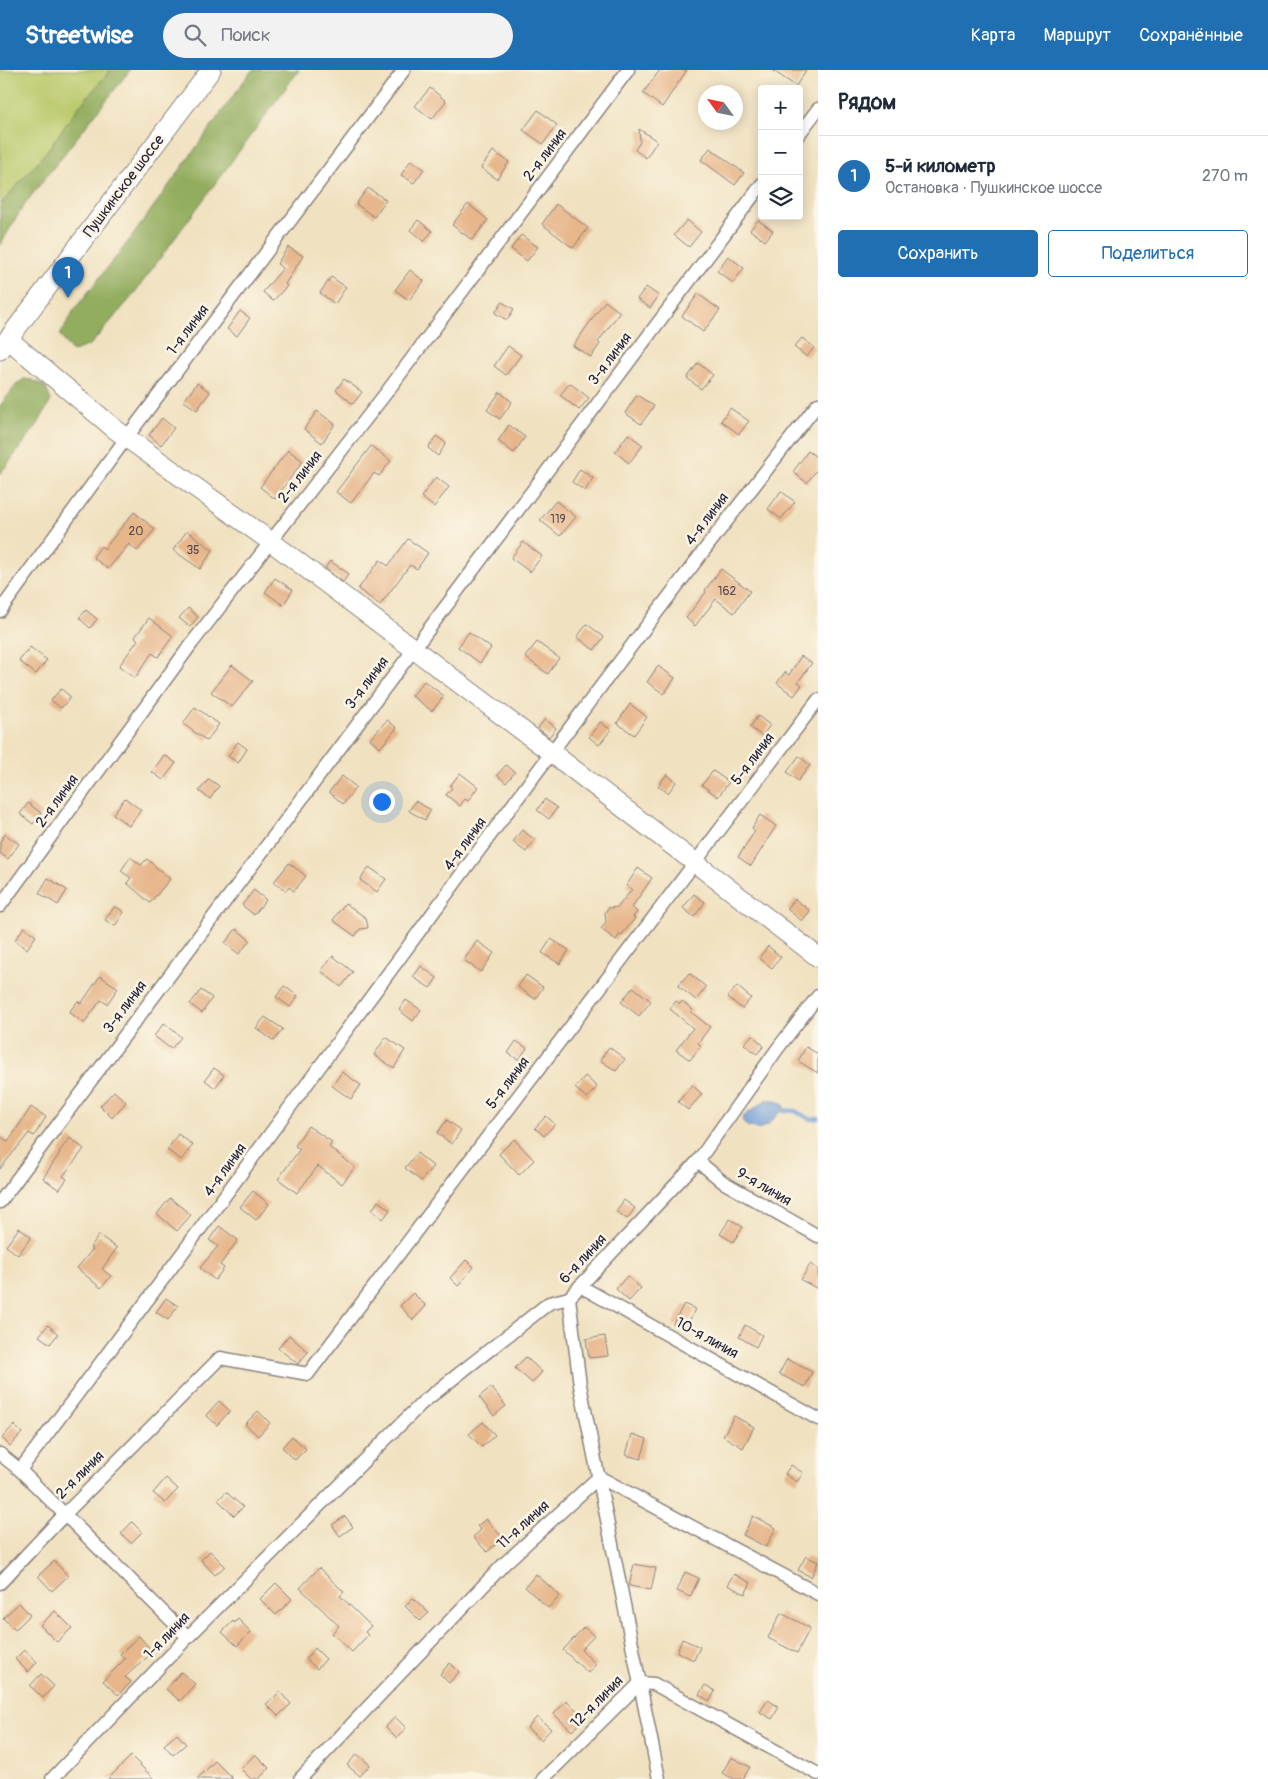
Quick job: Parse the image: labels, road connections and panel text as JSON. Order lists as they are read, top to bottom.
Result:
{
  "streets": {
    "street": [
      "2-я линия",
      "Пушкинское шоссе",
      "1-я линия",
      "3-я линия",
      "4-я линия",
      "5-я линия",
      "9-я линия",
      "6-я линия",
      "10-я линия",
      "11-я линия",
      "12-я линия"
    ]
  },
  "crossings": [
    ["2-я линия", "5-я линия"],
    ["1-я линия", "6-я линия"],
    ["9-я линия", "6-я линия"],
    ["6-я линия", "10-я линия"]
  ],
  "house_numbers": [
    "119",
    "20",
    "35",
    "162"
  ],
  "north": "top left",
  "page": {
    "header": "Streetwise",
    "search": "Поиск",
    "nav": ["Карта", "Маршрут", "Сохранённые"],
    "heading": "Рядом",
    "map_buttons": ["+", "−"],
    "list": [
      {
        "mark": "1",
        "name": "5-й километр",
        "note": "Остановка · Пушкинское шоссе",
        "value": "270 m"
      }
    ],
    "buttons": ["Сохранить", "Поделиться"],
    "pins": "1"
  }
}
